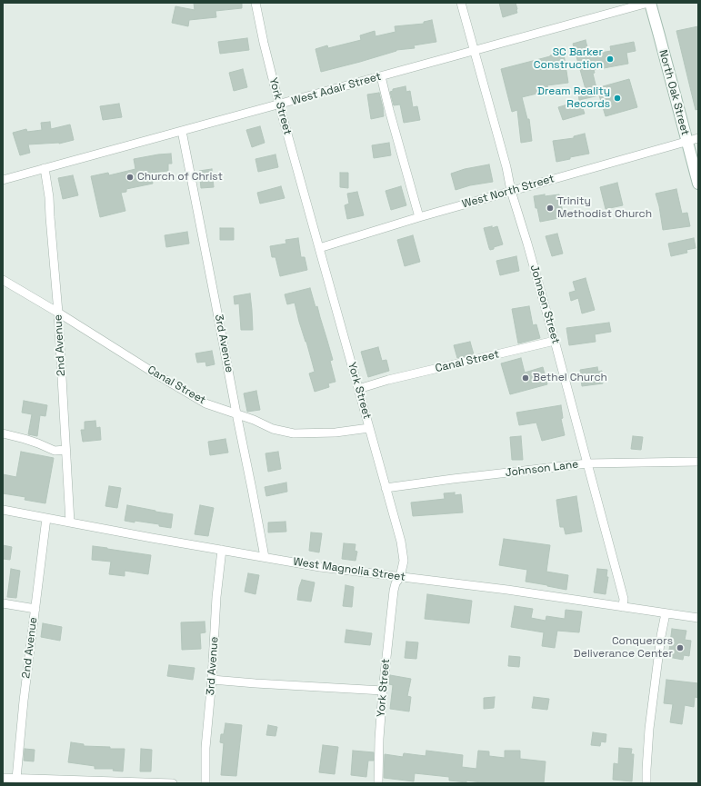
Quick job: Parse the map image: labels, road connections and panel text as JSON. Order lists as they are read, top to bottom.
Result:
{
  "streets": {
    "main road": ["North Oak Street"],
    "street": [
      "West Adair Street",
      "York Street",
      "West North Street",
      "Johnson Street",
      "3rd Avenue",
      "2nd Avenue",
      "Canal Street",
      "Johnson Lane",
      "West Magnolia Street"
    ]
  },
  "crossings": [
    ["West Adair Street", "North Oak Street"],
    ["West Adair Street", "York Street"],
    ["West Adair Street", "Johnson Street"],
    ["West Adair Street", "3rd Avenue"],
    ["West Adair Street", "2nd Avenue"],
    ["North Oak Street", "West North Street"],
    ["York Street", "West North Street"],
    ["York Street", "Canal Street"],
    ["York Street", "Johnson Lane"],
    ["York Street", "West Magnolia Street"],
    ["West North Street", "Johnson Street"],
    ["Johnson Street", "Canal Street"],
    ["Johnson Street", "Johnson Lane"],
    ["Johnson Street", "West Magnolia Street"],
    ["3rd Avenue", "Canal Street"],
    ["3rd Avenue", "West Magnolia Street"],
    ["2nd Avenue", "Canal Street"],
    ["2nd Avenue", "West Magnolia Street"]
  ],
  "places": [
    "SC Barker Construction",
    "Dream Reality Records",
    "Church of Christ",
    "Trinity Methodist Church",
    "Bethel Church",
    "Conquerors Deliverance Center"
  ]
}
